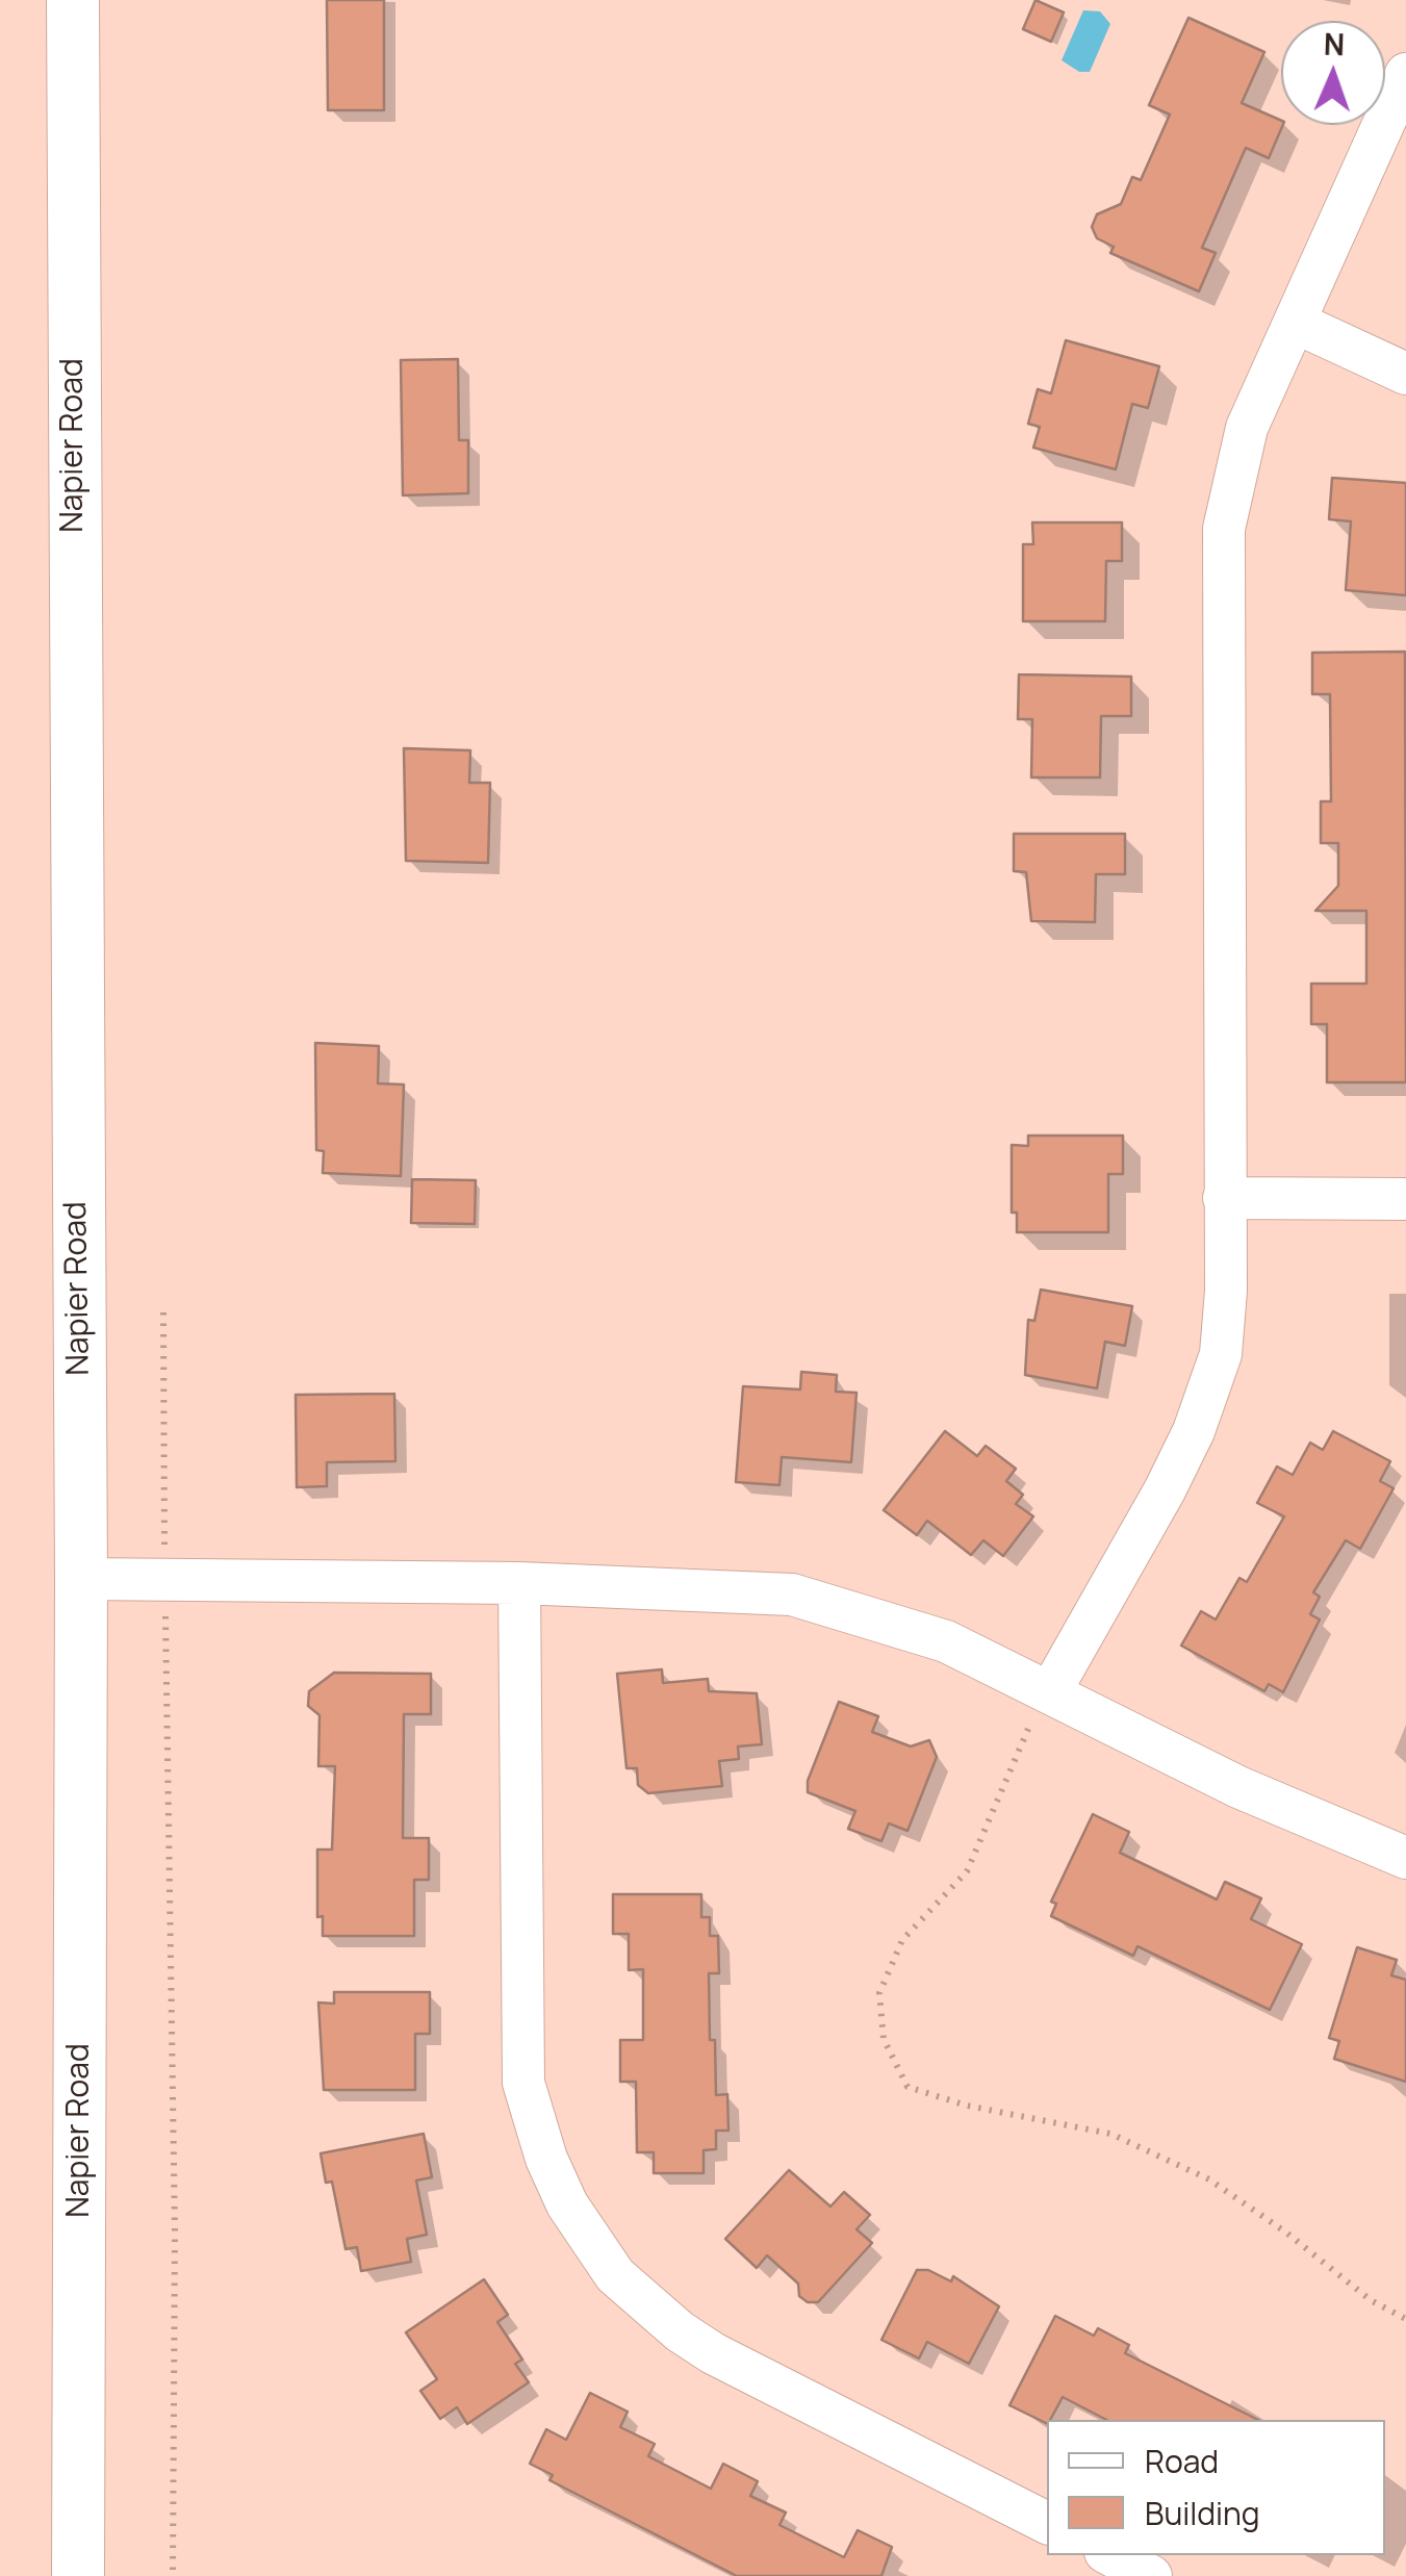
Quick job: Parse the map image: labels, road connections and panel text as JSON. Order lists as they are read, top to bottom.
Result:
{
  "streets": {
    "street": ["Napier Road"]
  },
  "legend": ["Road", "Building"],
  "north": "top"
}
